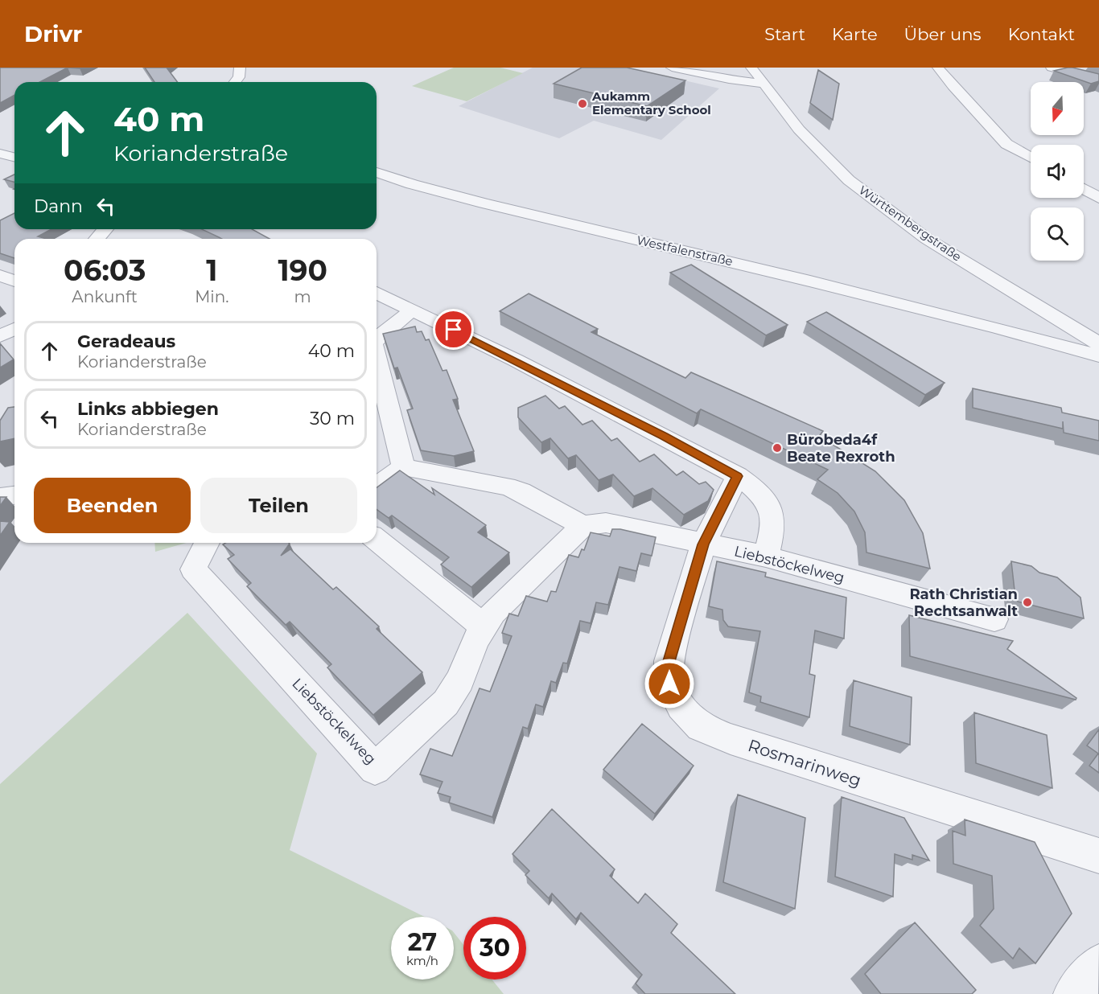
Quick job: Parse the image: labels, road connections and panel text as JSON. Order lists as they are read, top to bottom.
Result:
{
  "streets": {
    "street": [
      "Württembergstraße",
      "Westfalenstraße",
      "Liebstöckelweg",
      "Rosmarinweg"
    ]
  },
  "crossings": [
    ["Liebstöckelweg", "Rosmarinweg"]
  ],
  "places": ["Aukamm Elementary School", "Bürobeda4f Beate Rexroth", "Rath Christian Rechtsanwalt"],
  "north": "bottom",
  "page": {
    "header": "Drivr",
    "nav": [
      "Start",
      "Karte",
      "Über uns",
      "Kontakt"
    ],
    "turn": ["40 m", "Korianderstraße"],
    "then": "Dann",
    "eta": [
      "06:03",
      "Ankunft",
      "1",
      "Min.",
      "190",
      "m"
    ],
    "list": [
      {
        "name": "Geradeaus",
        "note": "Korianderstraße",
        "value": "40 m"
      },
      {
        "name": "Links abbiegen",
        "note": "Korianderstraße",
        "value": "30 m"
      }
    ],
    "buttons": ["Beenden", "Teilen"],
    "speed": "27 km/h",
    "limit": "30"
  }
}
